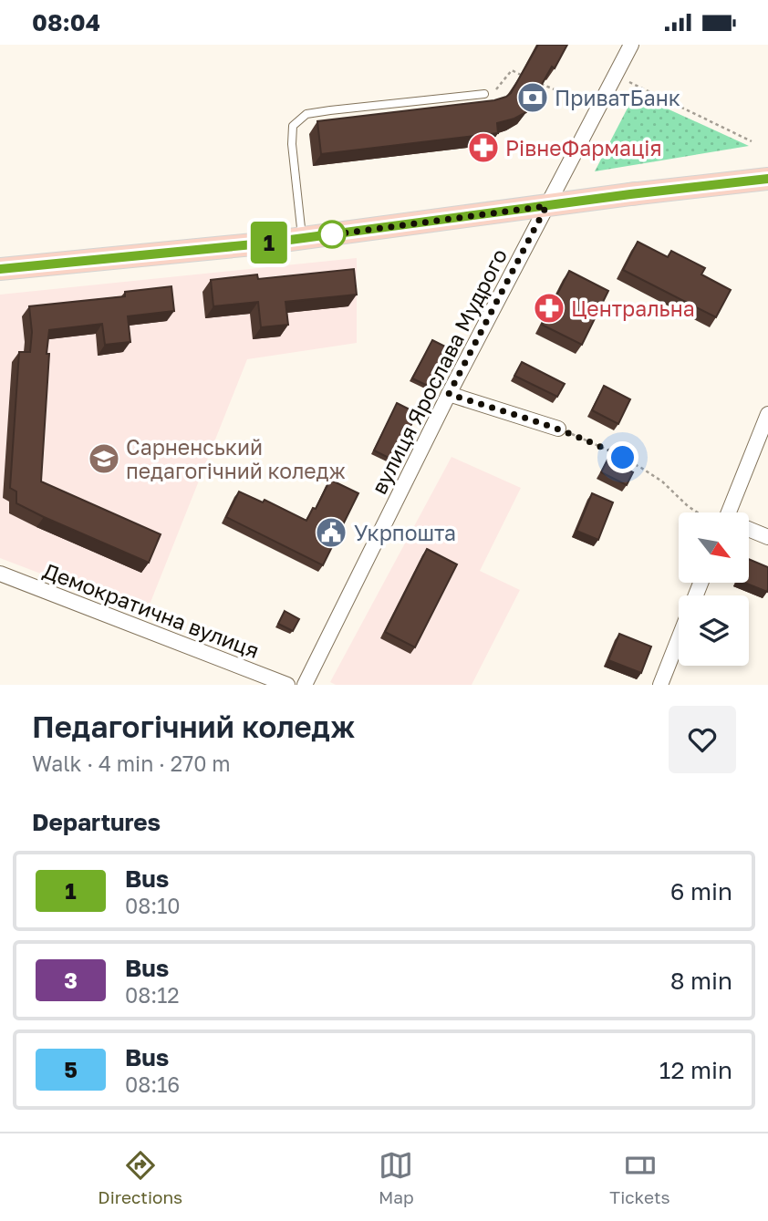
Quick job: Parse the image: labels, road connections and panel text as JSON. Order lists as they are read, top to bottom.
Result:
{
  "streets": {
    "street": ["вулиця Ярослава Мудрого", "Демократична вулиця"]
  },
  "places": {
    "bank": ["ПриватБанк"],
    "pharmacy": ["РівнеФармація", "Центральна"],
    "school or university": ["Сарненський педагогічний коледж"],
    "public building": ["Укрпошта"]
  },
  "lines": ["bus line 1"],
  "north": "bottom right",
  "page": {
    "status": "08:04",
    "on_map": "1",
    "heading": [
      ["Педагогічний коледж", "Walk · 4 min · 270 m"],
      "Departures"
    ],
    "list": [
      {
        "mark": "1",
        "name": "Bus",
        "note": "08:10",
        "value": "6 min"
      },
      {
        "mark": "3",
        "name": "Bus",
        "note": "08:12",
        "value": "8 min"
      },
      {
        "mark": "5",
        "name": "Bus",
        "note": "08:16",
        "value": "12 min"
      }
    ],
    "tabs": ["Directions", "Map", "Tickets"]
  }
}
